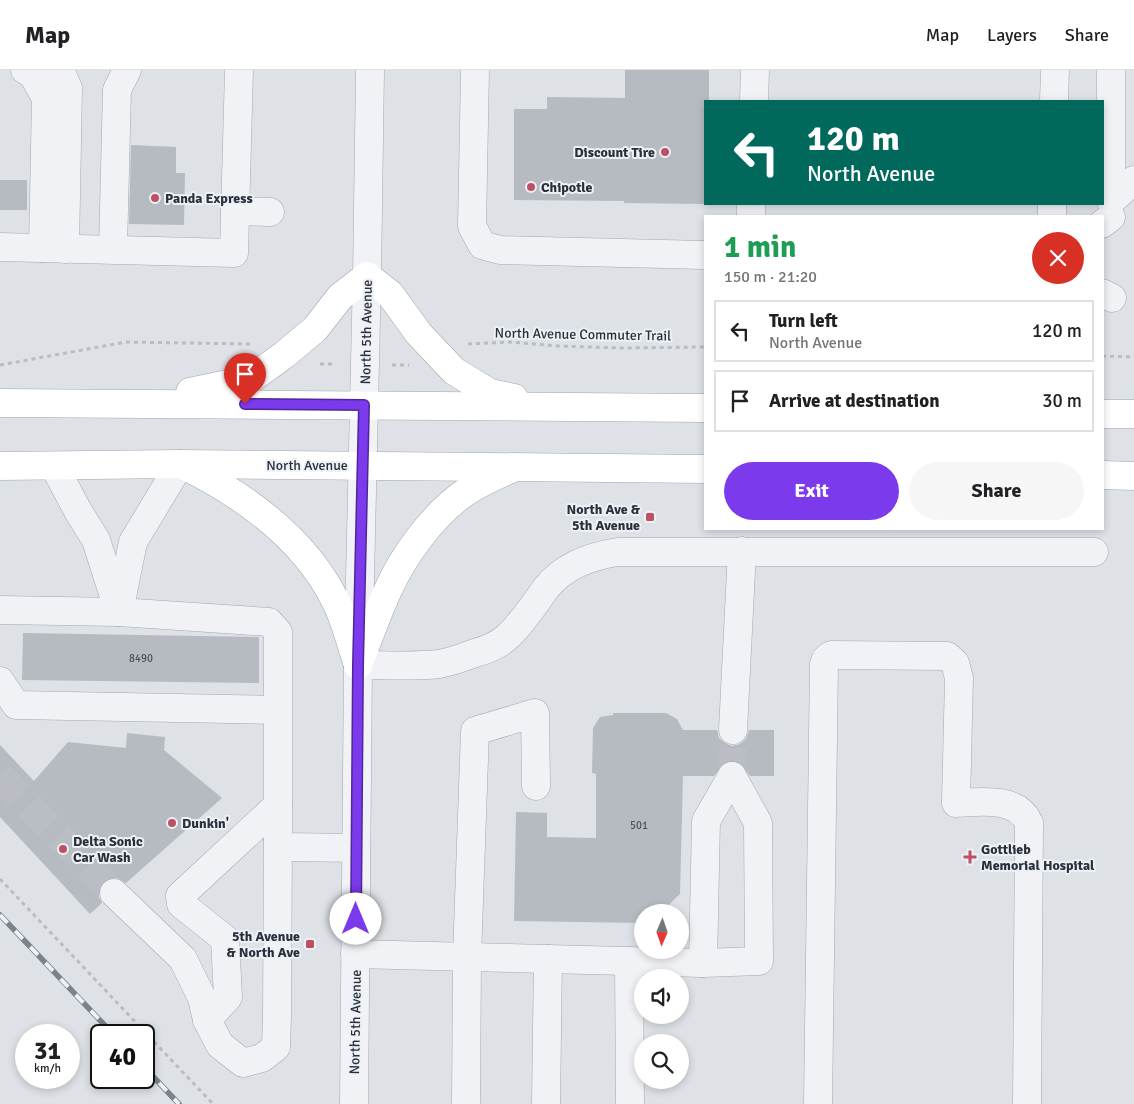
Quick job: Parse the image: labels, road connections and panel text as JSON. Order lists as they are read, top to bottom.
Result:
{
  "streets": {
    "main road": ["North Avenue"],
    "street": ["North 5th Avenue"],
    "path": ["North Avenue Commuter Trail"]
  },
  "crossings": [
    ["North 5th Avenue", "North Avenue"]
  ],
  "places": {
    "other": [
      "Discount Tire",
      "Chipotle",
      "Panda Express",
      "Dunkin'",
      "Delta Sonic Car Wash"
    ],
    "transit": ["North Ave & 5th Avenue", "5th Avenue & North Ave"],
    "health": ["Gottlieb Memorial Hospital"]
  },
  "house_numbers": ["8490", "501"],
  "north": "bottom",
  "page": {
    "header": "Map",
    "nav": ["Map", "Layers", "Share"],
    "turn": ["120 m", "North Avenue"],
    "heading": ["1 min", "150 m · 21:20"],
    "list": [
      {
        "name": "Turn left",
        "note": "North Avenue",
        "value": "120 m"
      },
      {
        "name": "Arrive at destination",
        "value": "30 m"
      }
    ],
    "buttons": ["Exit", "Share"],
    "speed": "31 km/h",
    "limit": "40"
  }
}
